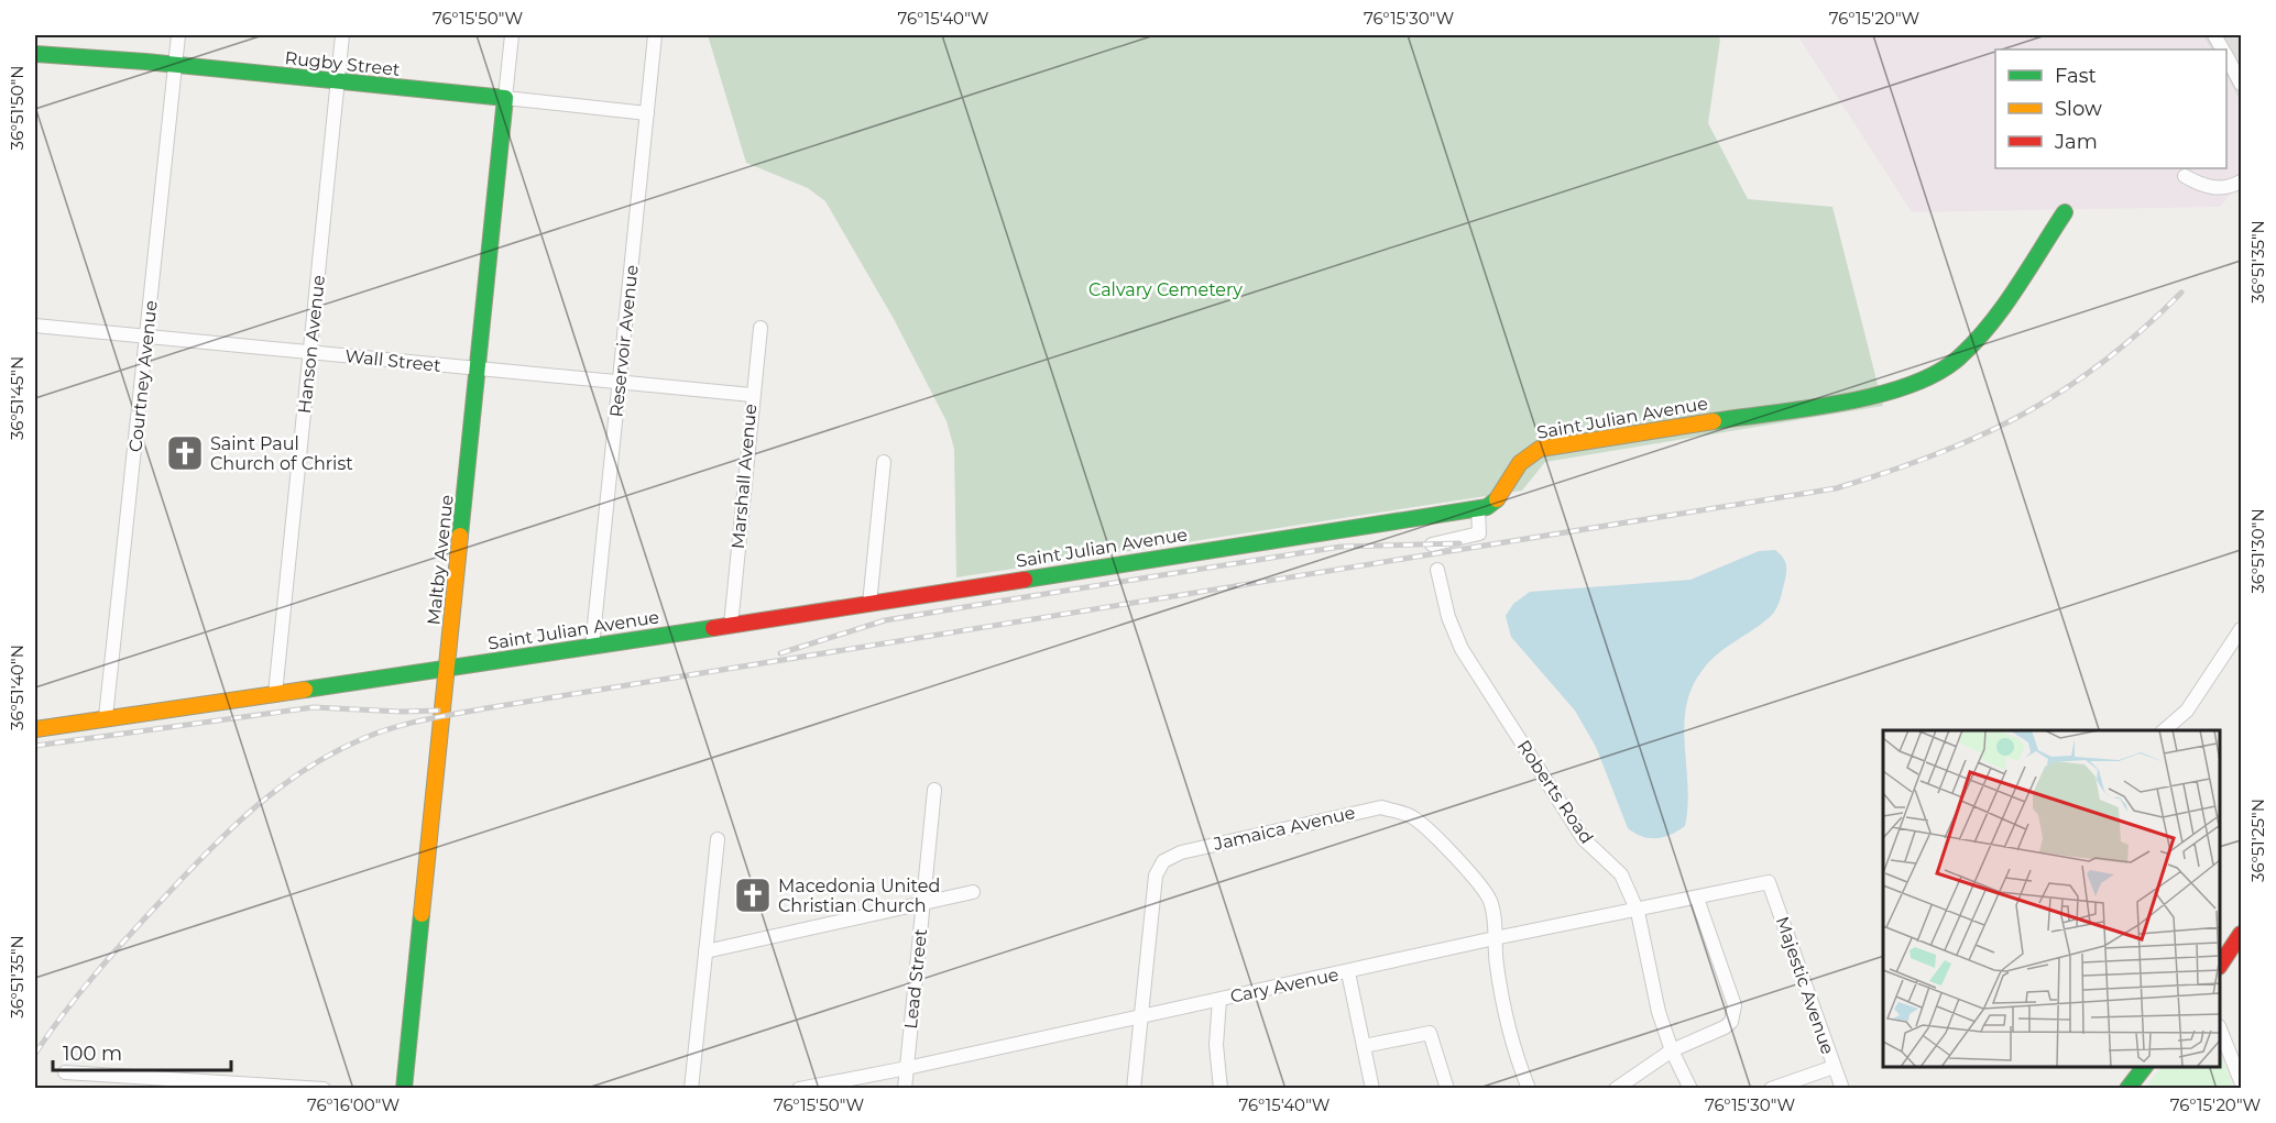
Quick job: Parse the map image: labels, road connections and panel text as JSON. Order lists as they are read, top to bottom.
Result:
{
  "streets": {
    "street": [
      "Rugby Street",
      "Reservoir Avenue",
      "Hanson Avenue",
      "Wall Street",
      "Courtney Avenue",
      "Saint Julian Avenue",
      "Marshall Avenue",
      "Maltby Avenue",
      "Roberts Road",
      "Jamaica Avenue",
      "Lead Street",
      "Cary Avenue",
      "Majestic Avenue"
    ]
  },
  "crossings": [
    ["Rugby Street", "Reservoir Avenue"],
    ["Rugby Street", "Hanson Avenue"],
    ["Rugby Street", "Courtney Avenue"],
    ["Rugby Street", "Maltby Avenue"],
    ["Reservoir Avenue", "Wall Street"],
    ["Reservoir Avenue", "Saint Julian Avenue"],
    ["Hanson Avenue", "Wall Street"],
    ["Hanson Avenue", "Saint Julian Avenue"],
    ["Wall Street", "Courtney Avenue"],
    ["Wall Street", "Marshall Avenue"],
    ["Wall Street", "Maltby Avenue"],
    ["Courtney Avenue", "Saint Julian Avenue"],
    ["Saint Julian Avenue", "Marshall Avenue"],
    ["Saint Julian Avenue", "Maltby Avenue"],
    ["Roberts Road", "Cary Avenue"],
    ["Jamaica Avenue", "Cary Avenue"],
    ["Lead Street", "Cary Avenue"],
    ["Cary Avenue", "Majestic Avenue"]
  ],
  "parks": ["Calvary Cemetery"],
  "places": {
    "church": ["Saint Paul Church of Christ", "Macedonia United Christian Church"]
  },
  "legend": ["Fast", "Slow", "Jam"],
  "scale_bar": "100 m",
  "coordinates": [
    "76°15'50\"W",
    "76°15'40\"W",
    "76°15'30\"W",
    "76°15'20\"W",
    "36°51'50\"N",
    "36°51'35\"N",
    "36°51'45\"N",
    "36°51'30\"N",
    "36°51'40\"N",
    "36°51'25\"N",
    "76°16'00\"W"
  ]
}
